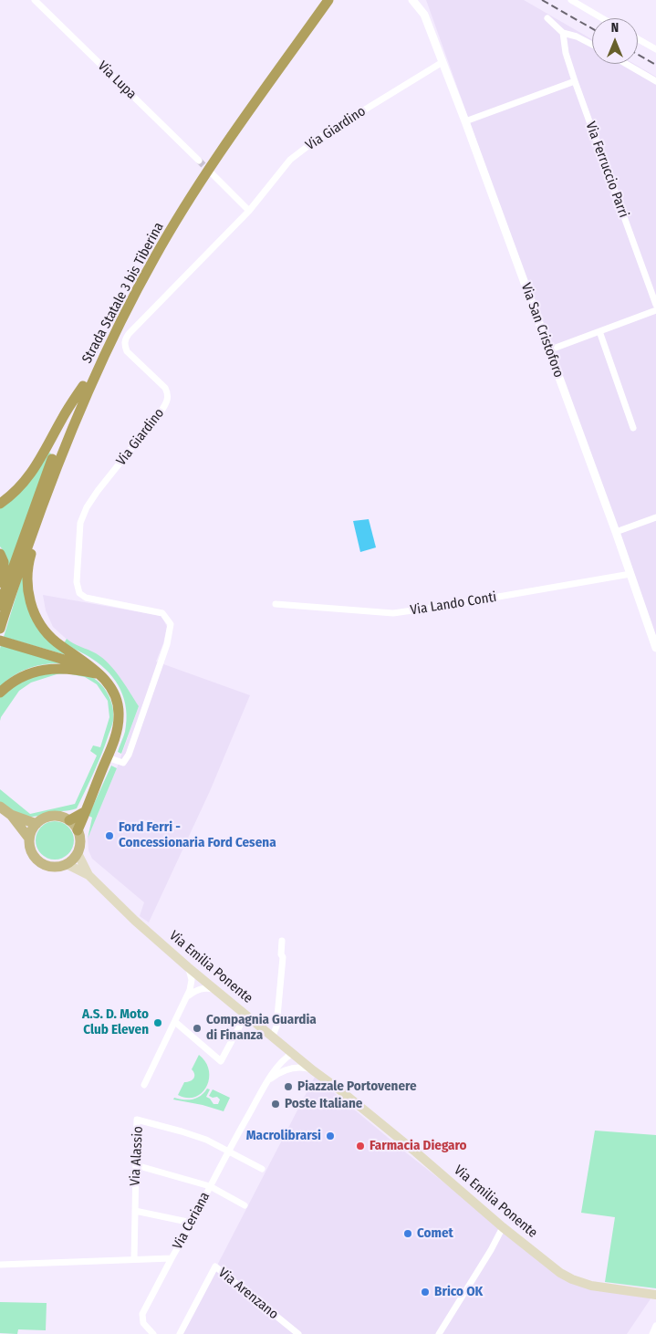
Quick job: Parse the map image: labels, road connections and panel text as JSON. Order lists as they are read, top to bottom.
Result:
{
  "streets": {
    "highway": ["Strada Statale 3 bis Tiberina"],
    "main road": ["Via Emilia Ponente"],
    "street": [
      "Via Lupa",
      "Via Giardino",
      "Via Ferruccio Parri",
      "Via San Cristoforo",
      "Via Lando Conti",
      "Via Alassio",
      "Via Ceriana",
      "Via Arenzano"
    ]
  },
  "crossings": [
    ["Via Giardino", "Via San Cristoforo"],
    ["Via San Cristoforo", "Via Lando Conti"],
    ["Via Emilia Ponente", "Via Ceriana"],
    ["Via Alassio", "Via Ceriana"]
  ],
  "places": [
    "Ford Ferri - Concessionaria Ford Cesena",
    "A.S. D. Moto Club Eleven",
    "Compagnia Guardia di Finanza",
    "Piazzale Portovenere",
    "Poste Italiane",
    "Macrolibrarsi",
    "Farmacia Diegaro",
    "Comet",
    "Brico OK"
  ],
  "north": "top"
}
